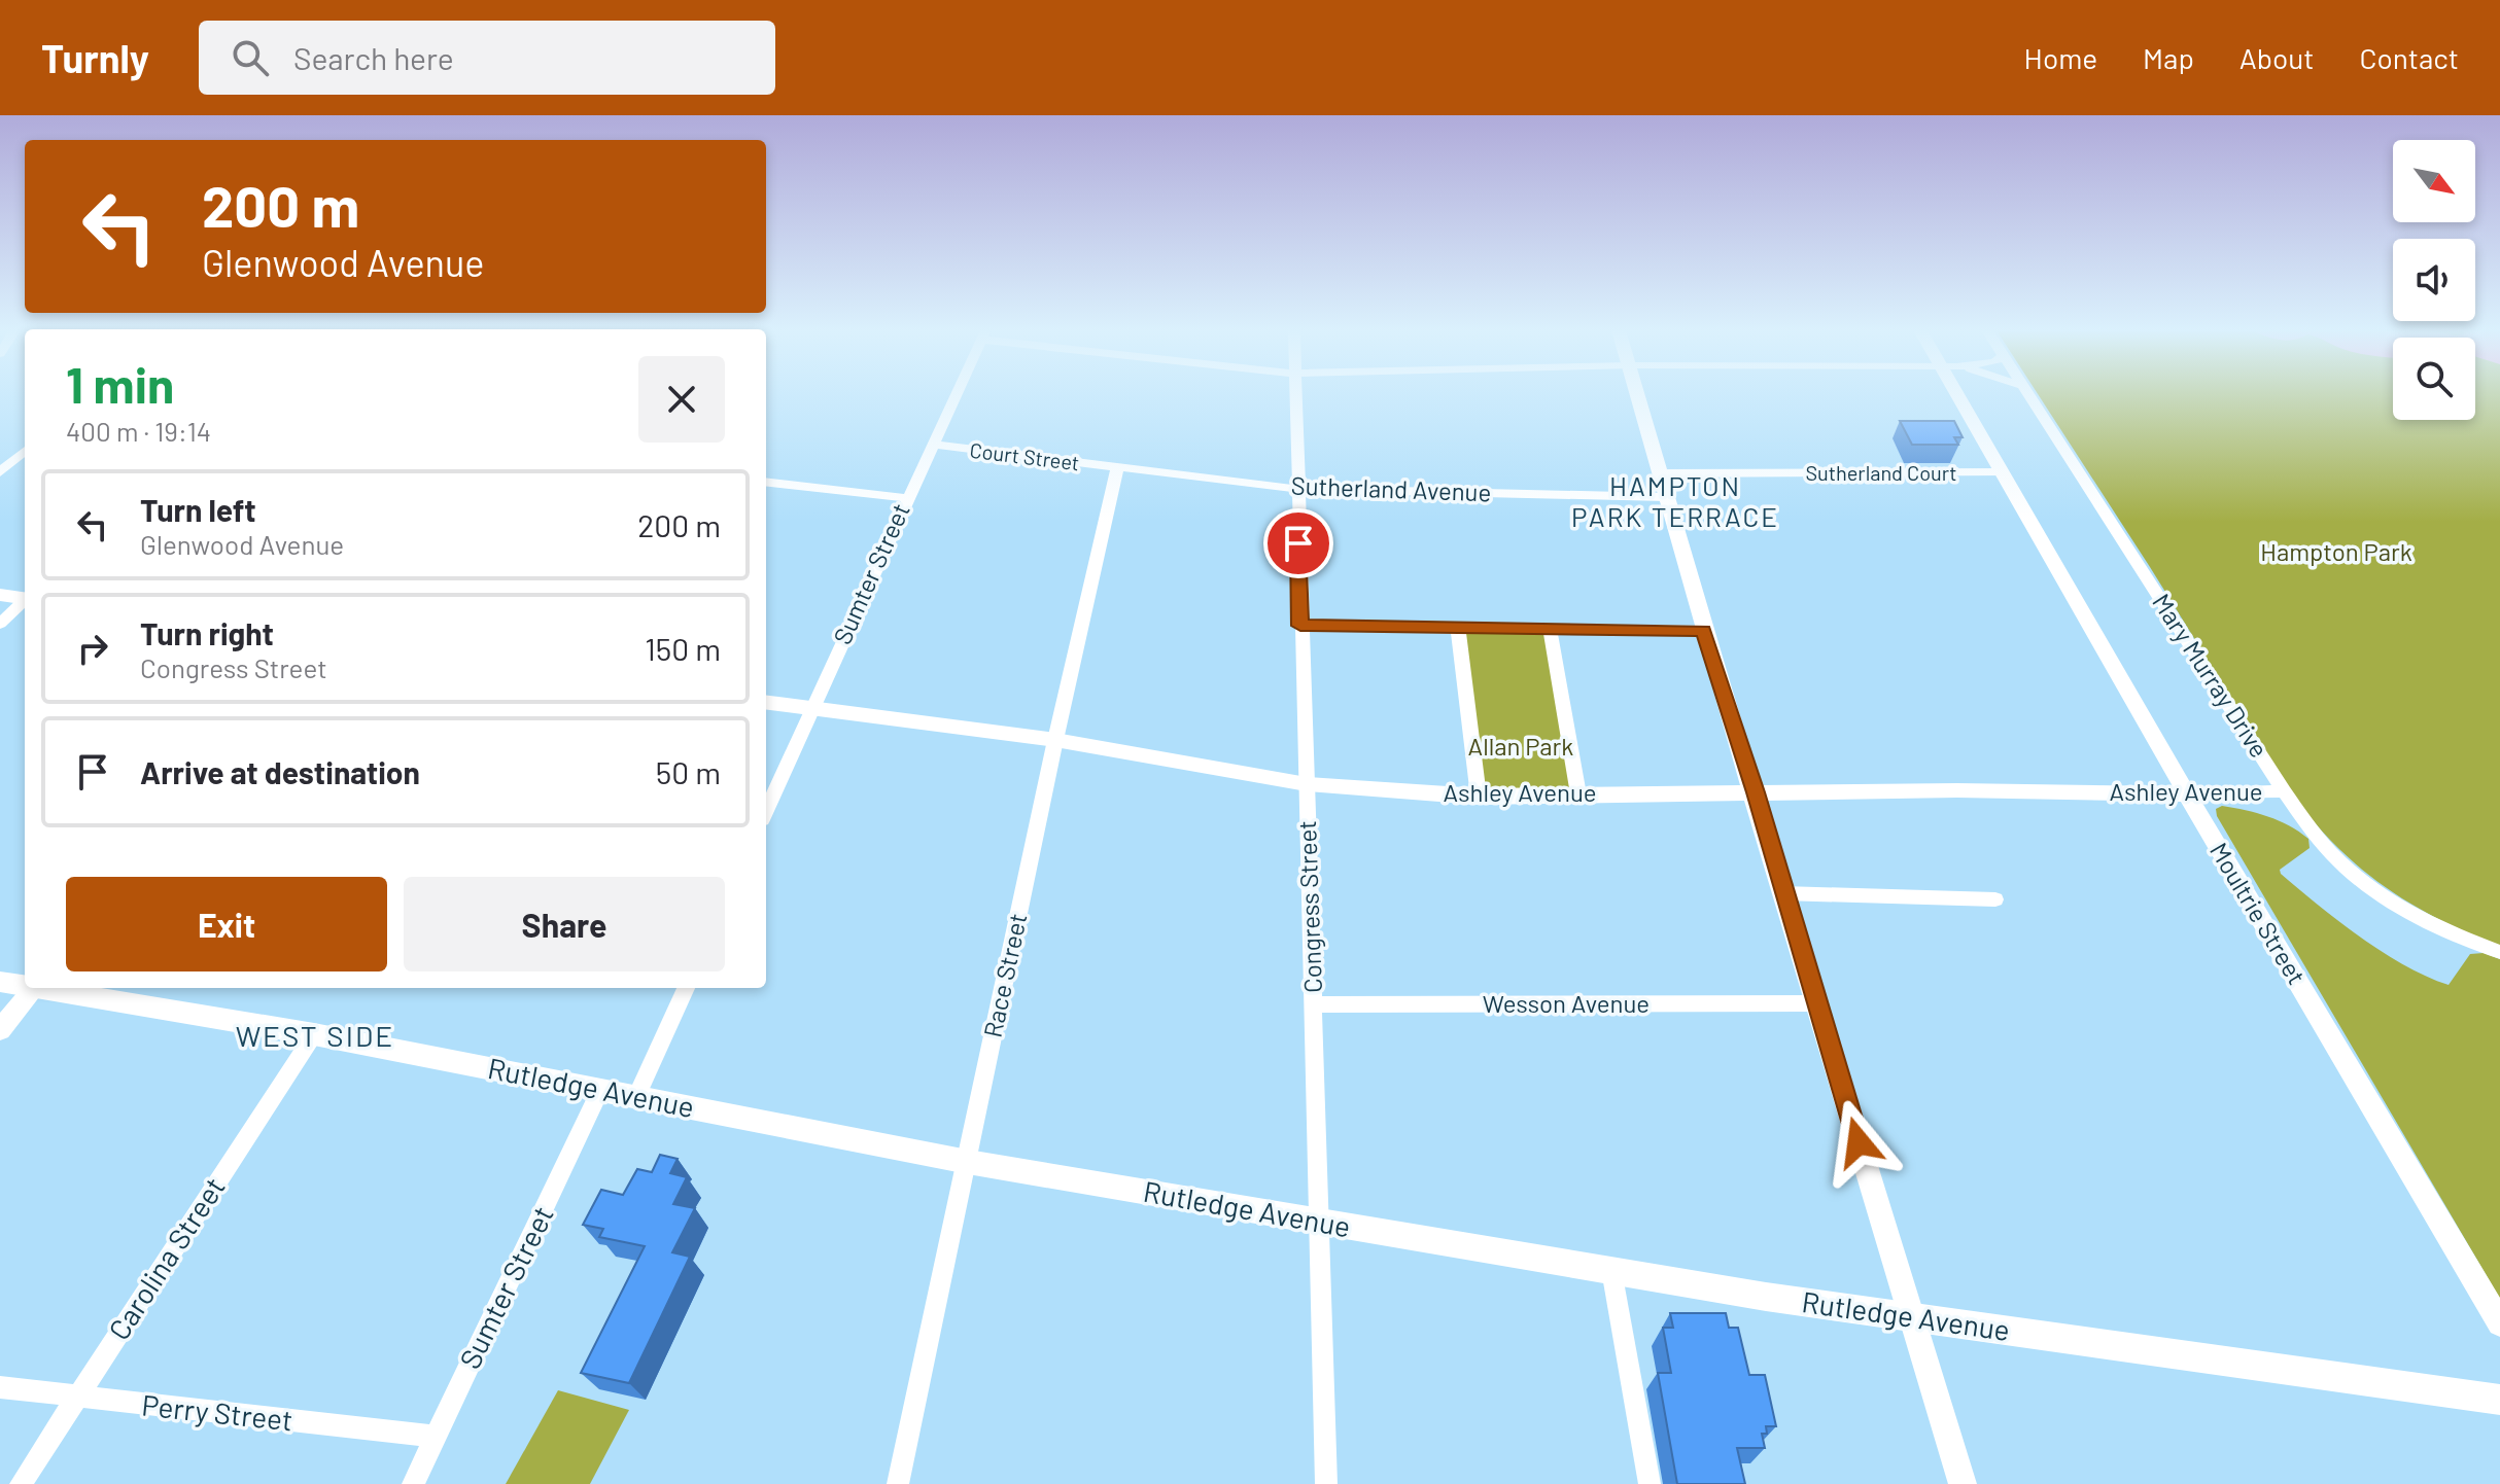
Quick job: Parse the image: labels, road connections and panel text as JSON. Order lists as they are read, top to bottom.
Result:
{
  "streets": {
    "main road": ["Rutledge Avenue"],
    "street": [
      "Court Street",
      "Sutherland Court",
      "Sutherland Avenue",
      "Sumter Street",
      "Mary Murray Drive",
      "Ashley Avenue",
      "Congress Street",
      "Moultrie Street",
      "Race Street",
      "Wesson Avenue",
      "Carolina Street",
      "Perry Street"
    ]
  },
  "crossings": [
    ["Court Street", "Sutherland Avenue"],
    ["Court Street", "Sumter Street"],
    ["Court Street", "Race Street"],
    ["Sutherland Court", "Moultrie Street"],
    ["Sutherland Avenue", "Congress Street"],
    ["Sutherland Avenue", "Race Street"],
    ["Sumter Street", "Ashley Avenue"],
    ["Sumter Street", "Rutledge Avenue"],
    ["Sumter Street", "Perry Street"],
    ["Mary Murray Drive", "Ashley Avenue"],
    ["Ashley Avenue", "Congress Street"],
    ["Ashley Avenue", "Moultrie Street"],
    ["Ashley Avenue", "Race Street"],
    ["Congress Street", "Wesson Avenue"],
    ["Congress Street", "Rutledge Avenue"],
    ["Race Street", "Rutledge Avenue"],
    ["Rutledge Avenue", "Carolina Street"],
    ["Carolina Street", "Perry Street"]
  ],
  "districts": ["HAMPTON PARK TERRACE", "WEST SIDE"],
  "parks": ["Hampton Park", "Allan Park"],
  "north": "bottom right",
  "page": {
    "header": "Turnly",
    "search": "Search here",
    "nav": [
      "Home",
      "Map",
      "About",
      "Contact"
    ],
    "turn": ["200 m", "Glenwood Avenue"],
    "heading": ["1 min", "400 m · 19:14"],
    "list": [
      {
        "name": "Turn left",
        "note": "Glenwood Avenue",
        "value": "200 m"
      },
      {
        "name": "Turn right",
        "note": "Congress Street",
        "value": "150 m"
      },
      {
        "name": "Arrive at destination",
        "value": "50 m"
      }
    ],
    "buttons": ["Exit", "Share"]
  }
}
